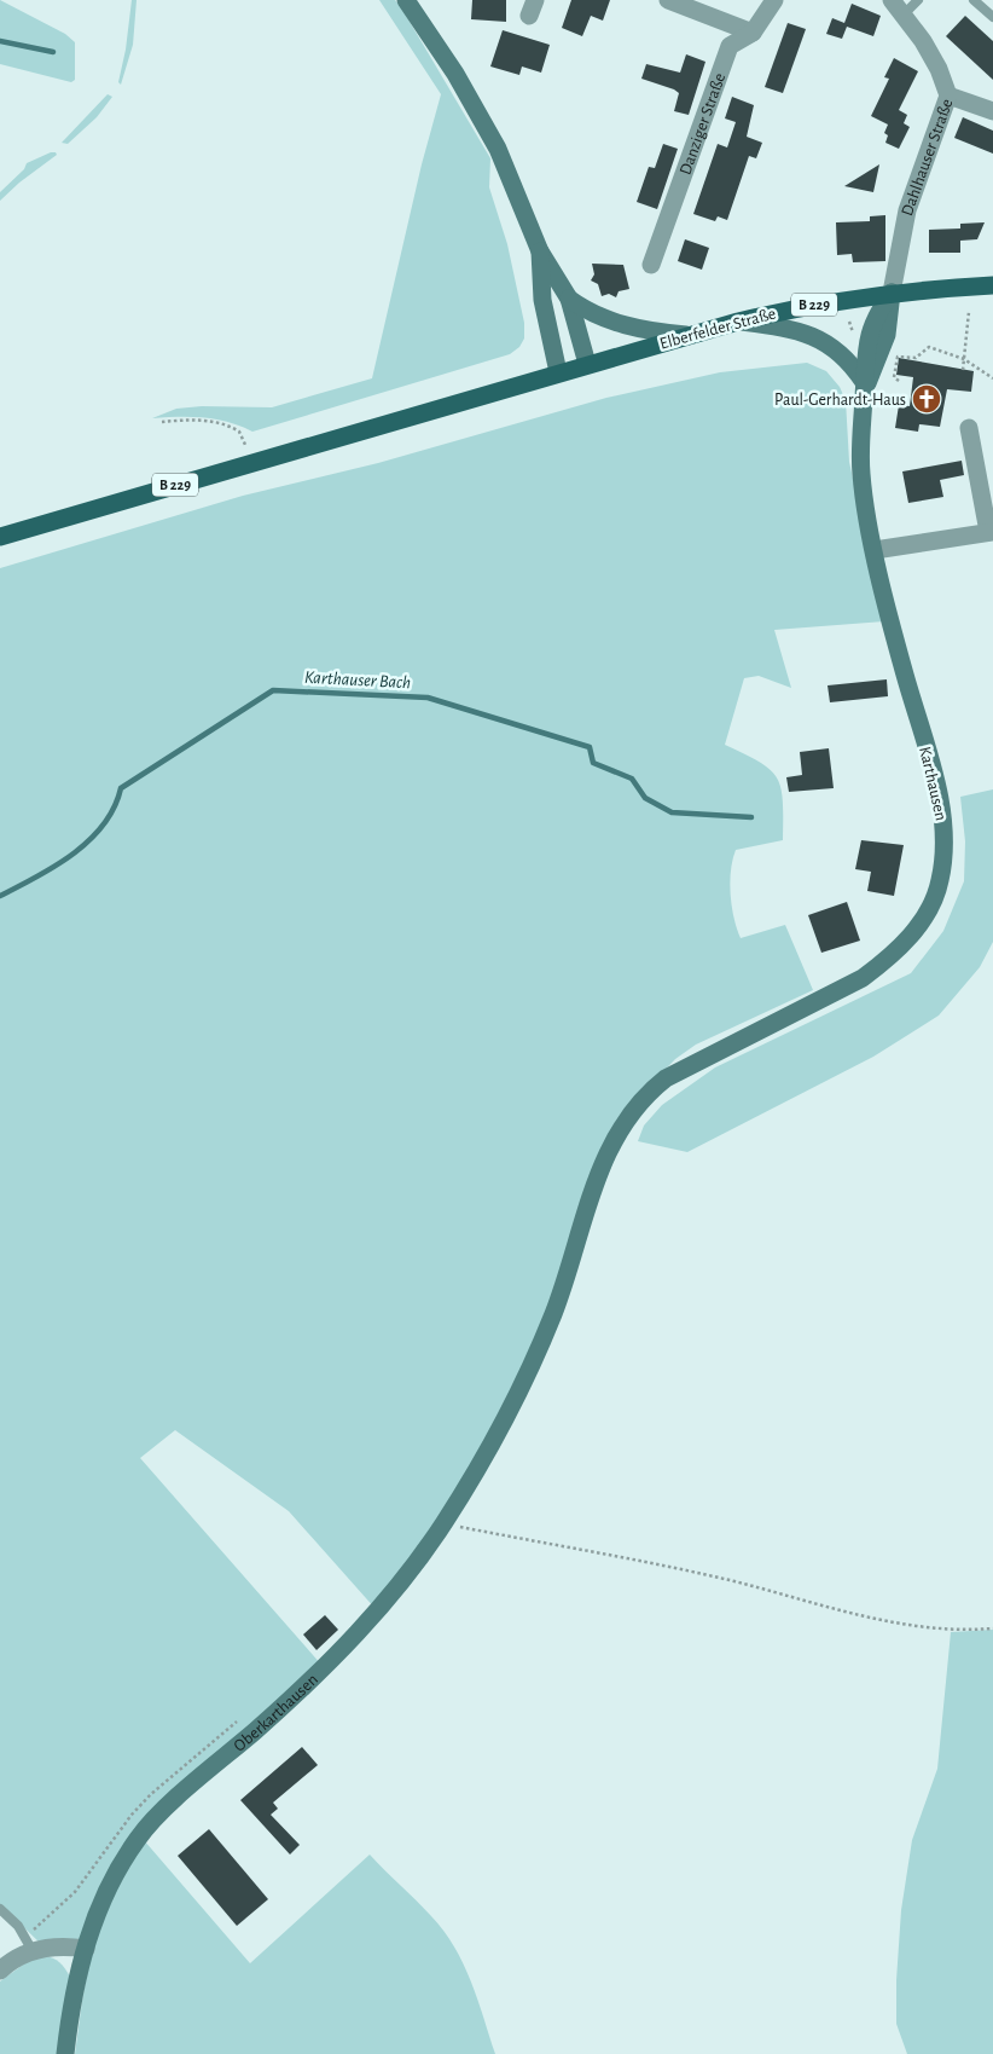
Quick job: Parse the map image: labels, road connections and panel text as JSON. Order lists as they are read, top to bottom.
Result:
{
  "streets": {
    "main road": [
      "B 229",
      "Elberfelder Straße",
      "Karthausen",
      "Oberkarthausen"
    ],
    "street": ["Danziger Straße", "Dahlhauser Straße"]
  },
  "crossings": [
    ["Dahlhauser Straße", "Elberfelder Straße"],
    ["Dahlhauser Straße", "Karthausen"],
    ["B 229", "Elberfelder Straße"],
    ["Elberfelder Straße", "Karthausen"],
    ["Karthausen", "Oberkarthausen"]
  ],
  "water": ["Karthauser Bach"],
  "places": {
    "church": ["Paul-Gerhardt-Haus"]
  }
}
